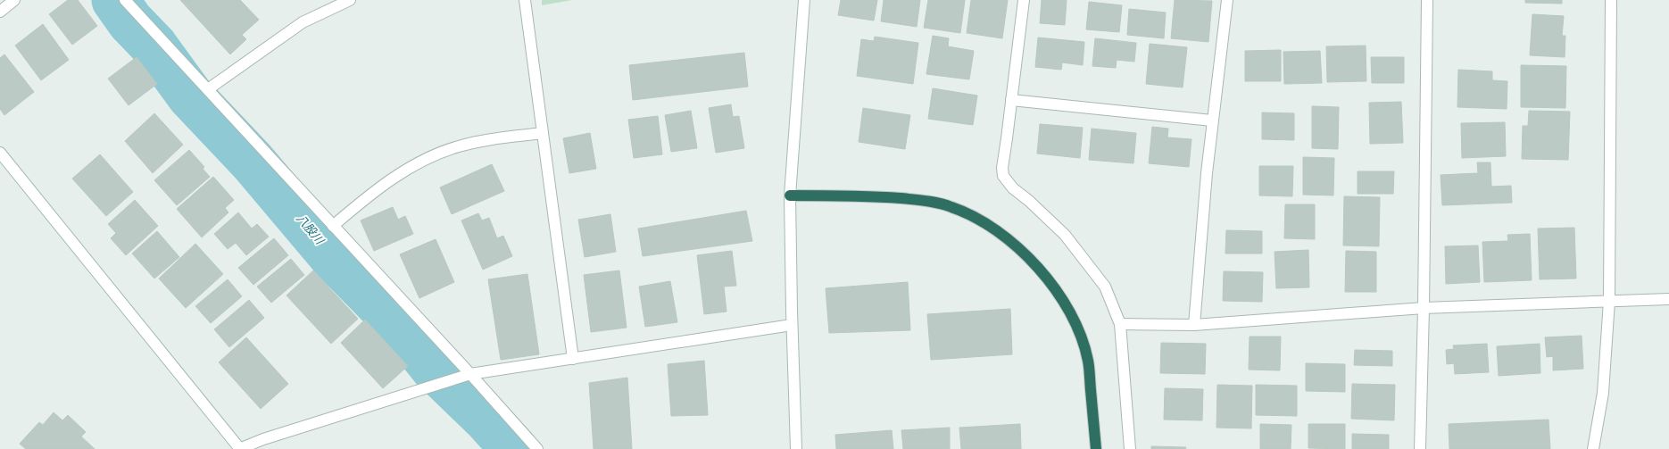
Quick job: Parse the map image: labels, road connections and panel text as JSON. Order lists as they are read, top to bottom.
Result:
{
  "water": ["八股川"]
}
